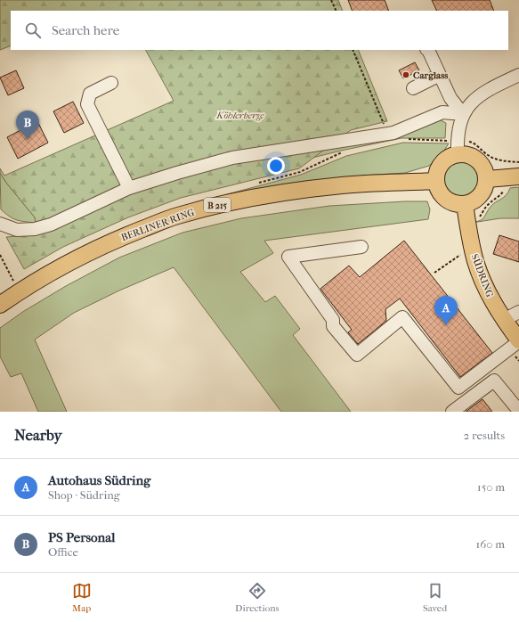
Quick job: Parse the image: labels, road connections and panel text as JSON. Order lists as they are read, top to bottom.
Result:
{
  "streets": {
    "main road": ["B 215", "BERLINER RING", "SÜDRING"]
  },
  "crossings": [
    ["BERLINER RING", "SÜDRING"]
  ],
  "parks": ["Köhlerberge"],
  "places": ["Carglass"],
  "page": {
    "search": "Search here",
    "pins": ["B", "A"],
    "heading": ["Nearby", "2 results"],
    "list": [
      {
        "mark": "A",
        "name": "Autohaus Südring",
        "note": "Shop · Südring",
        "value": "150 m"
      },
      {
        "mark": "B",
        "name": "PS Personal",
        "note": "Office",
        "value": "160 m"
      }
    ],
    "nav": ["Map", "Directions", "Saved"]
  }
}
